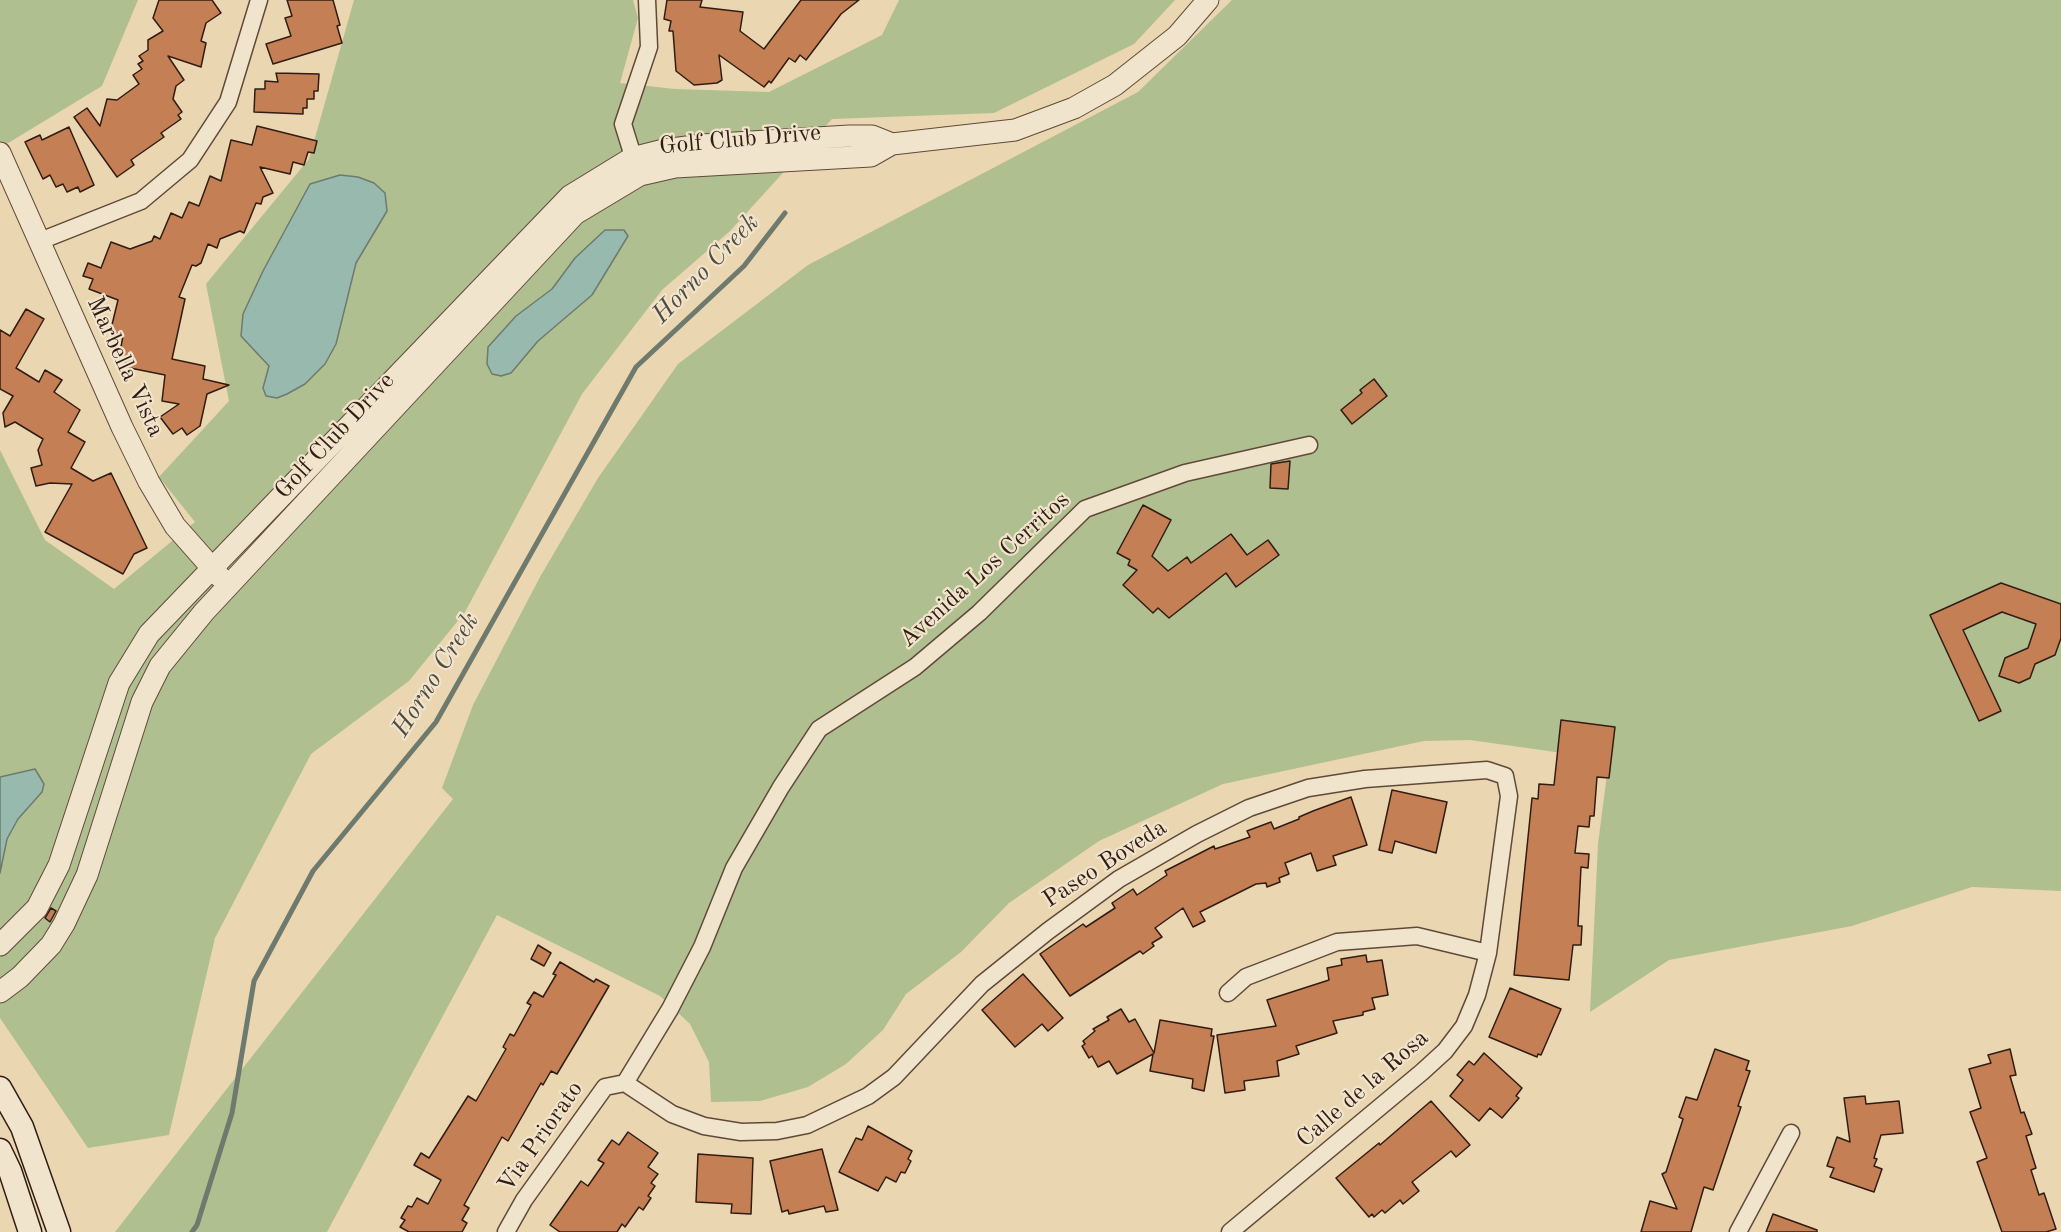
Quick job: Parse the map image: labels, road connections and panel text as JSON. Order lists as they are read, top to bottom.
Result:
{
  "streets": {
    "street": [
      "Golf Club Drive",
      "Marbella Vista",
      "Avenida Los Cerritos",
      "Paseo Boveda",
      "Calle de la Rosa",
      "Via Priorato"
    ]
  },
  "crossings": [
    ["Golf Club Drive", "Marbella Vista"],
    ["Avenida Los Cerritos", "Paseo Boveda"],
    ["Avenida Los Cerritos", "Via Priorato"],
    ["Paseo Boveda", "Calle de la Rosa"],
    ["Paseo Boveda", "Via Priorato"]
  ],
  "water": ["Horno Creek"]
}
